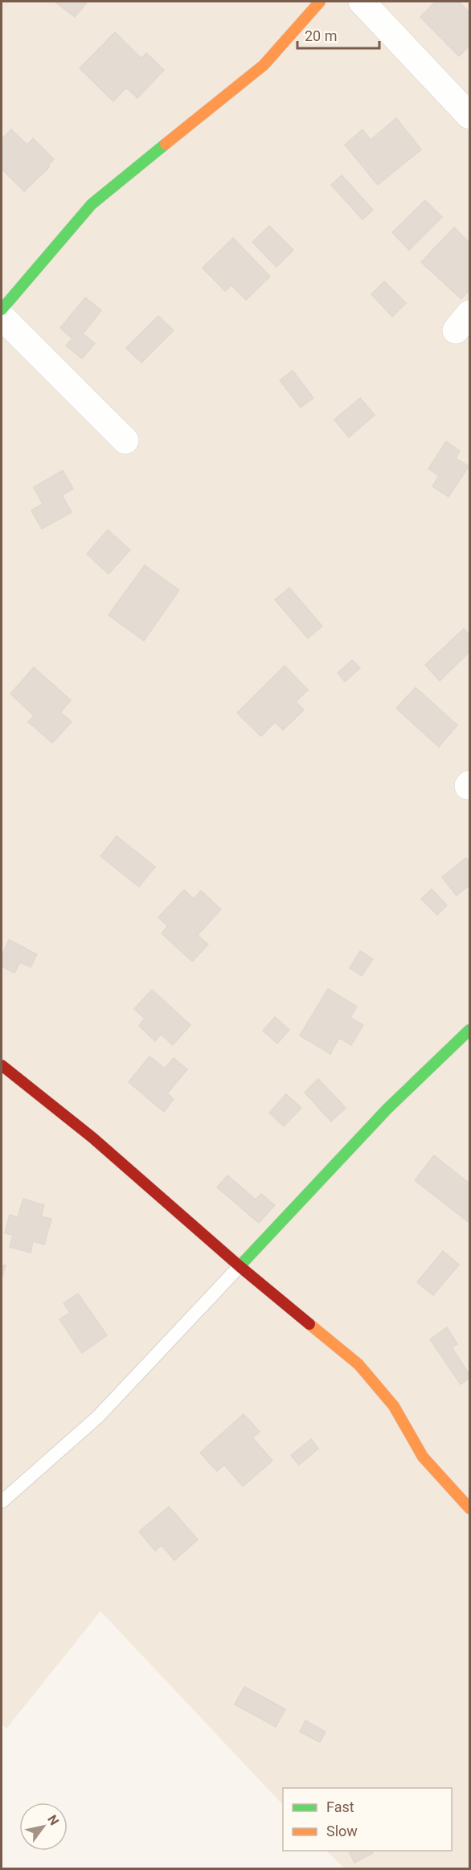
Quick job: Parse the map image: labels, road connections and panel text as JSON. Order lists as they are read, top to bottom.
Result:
{
  "legend": ["Fast", "Slow"],
  "scale_bar": "20 m",
  "north": "top right"
}
